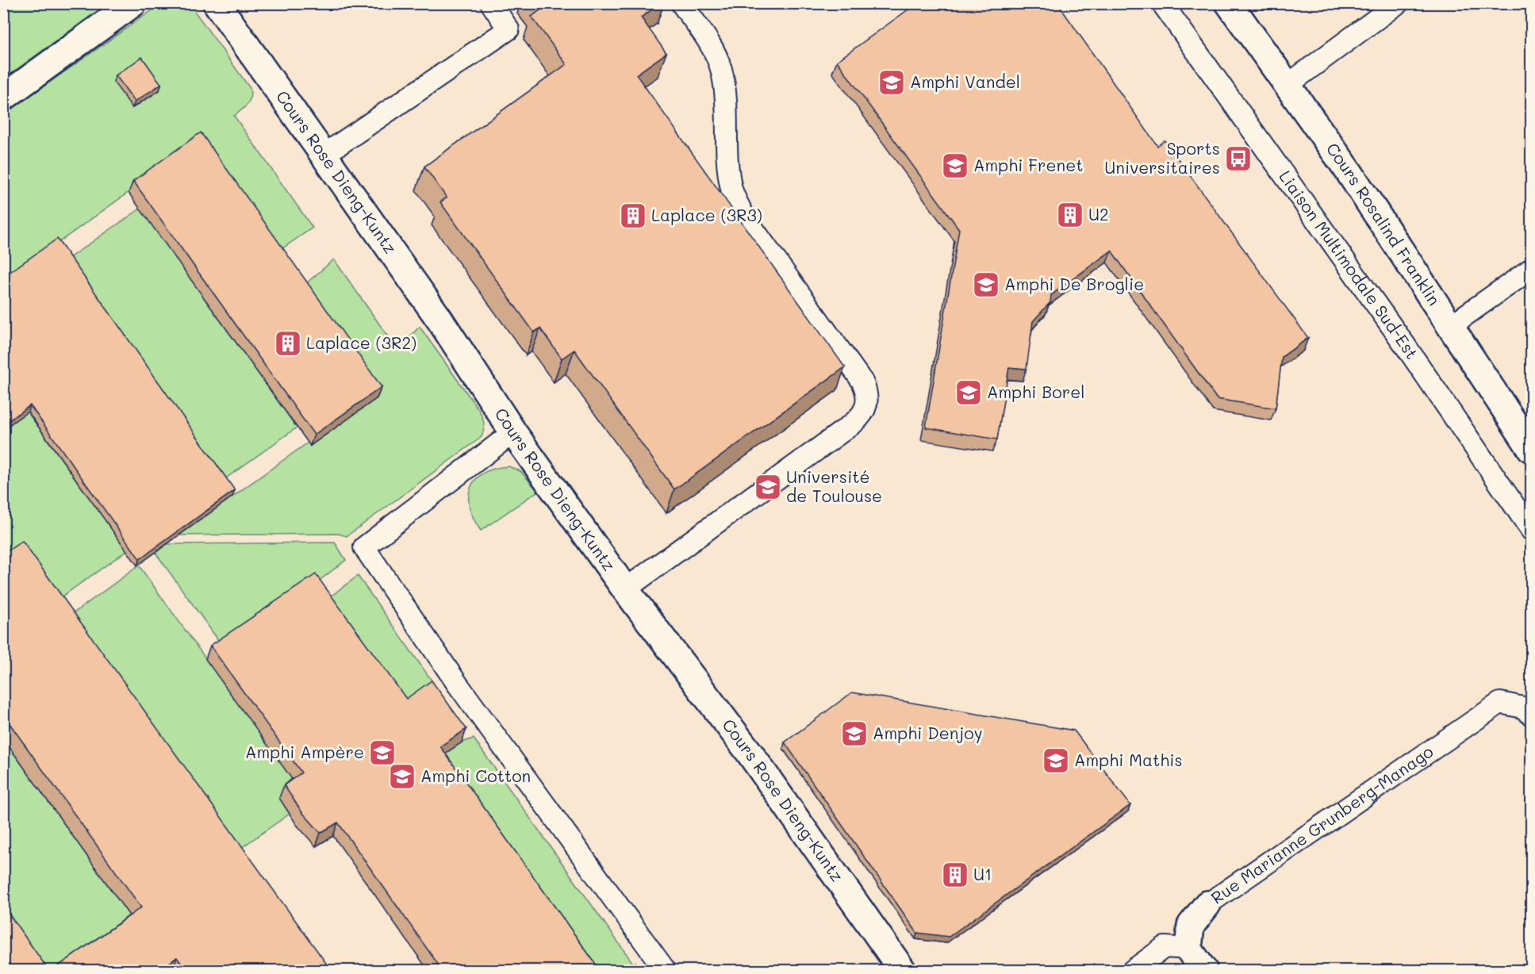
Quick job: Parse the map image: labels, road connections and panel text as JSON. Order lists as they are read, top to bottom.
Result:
{
  "streets": {
    "street": ["Cours Rose Dieng-Kuntz", "Cours Rosalind Franklin", "Rue Marianne Grunberg-Manago"],
    "lane": ["Liaison Multimodale Sud-Est"]
  },
  "places": {
    "school or university": [
      "Amphi Vandel",
      "Amphi Frenet",
      "Amphi De Broglie",
      "Amphi Borel",
      "Université de Toulouse",
      "Amphi Denjoy",
      "Amphi Ampère",
      "Amphi Mathis",
      "Amphi Cotton"
    ],
    "bus stop": ["Sports Universitaires"],
    "building": [
      "U2",
      "Laplace (3R3)",
      "Laplace (3R2)",
      "U1"
    ]
  }
}
